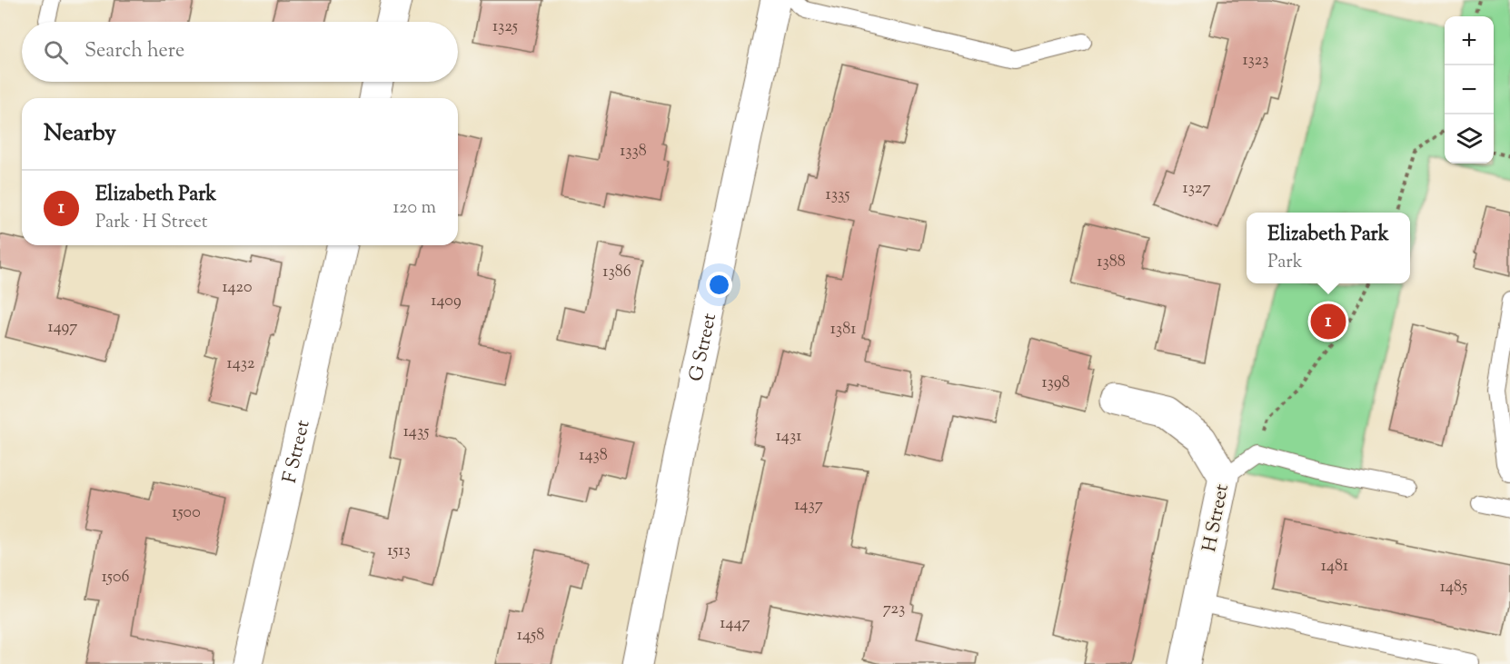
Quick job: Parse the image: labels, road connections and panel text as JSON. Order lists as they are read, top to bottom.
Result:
{
  "streets": {
    "street": ["G Street", "F Street", "H Street"]
  },
  "house_numbers": [
    "1325",
    "1323",
    "1338",
    "1327",
    "1335",
    "1388",
    "1386",
    "1420",
    "1409",
    "1497",
    "1381",
    "1432",
    "1398",
    "1435",
    "1431",
    "1438",
    "1437",
    "1500",
    "1513",
    "1481",
    "1506",
    "1485",
    "723",
    "1447",
    "1458"
  ],
  "page": {
    "map_buttons": ["+", "−"],
    "search": "Search here",
    "heading": "Nearby",
    "list": [
      {
        "mark": "1",
        "name": "Elizabeth Park",
        "note": "Park · H Street",
        "value": "120 m"
      }
    ],
    "popup": ["Elizabeth Park", "Park"],
    "pins": "1"
  }
}
